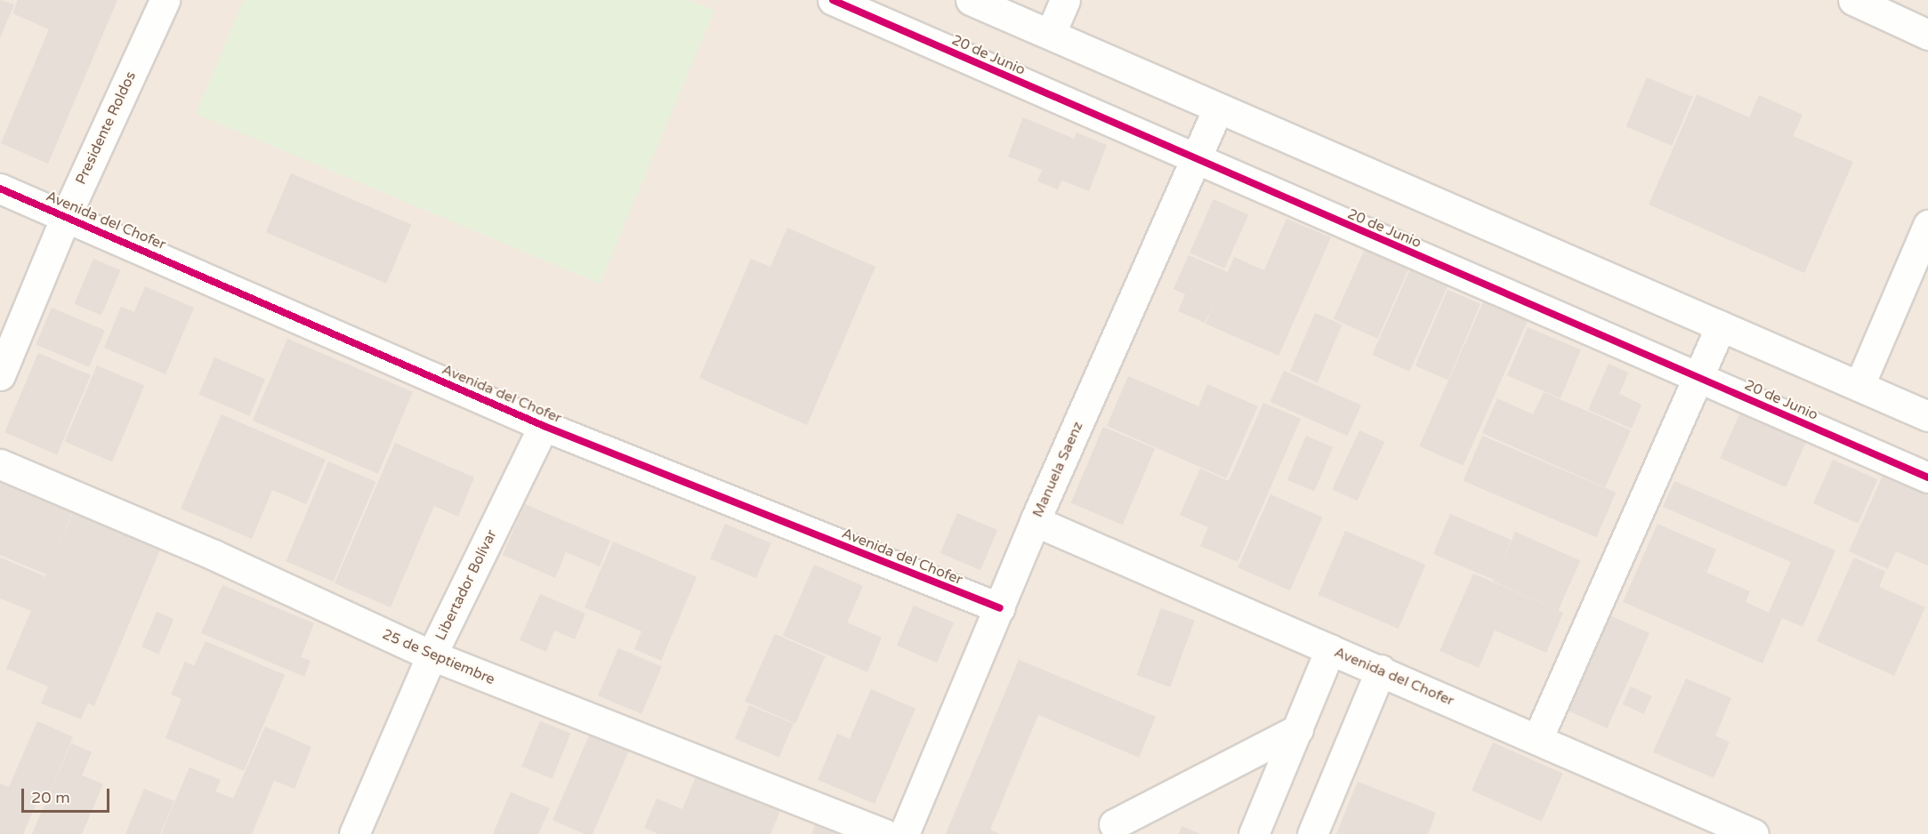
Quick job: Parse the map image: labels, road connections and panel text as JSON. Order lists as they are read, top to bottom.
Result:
{
  "streets": {
    "street": [
      "20 de Junio",
      "Presidente Roldos",
      "Avenida del Chofer",
      "Manuela Saenz",
      "Libertador Bolívar",
      "25 de Septiembre"
    ]
  },
  "crossings": [
    ["20 de Junio", "Manuela Saenz"],
    ["Presidente Roldos", "Avenida del Chofer"],
    ["Avenida del Chofer", "Manuela Saenz"],
    ["Avenida del Chofer", "Libertador Bolívar"],
    ["Libertador Bolívar", "25 de Septiembre"]
  ],
  "scale_bar": "20 m"
}
